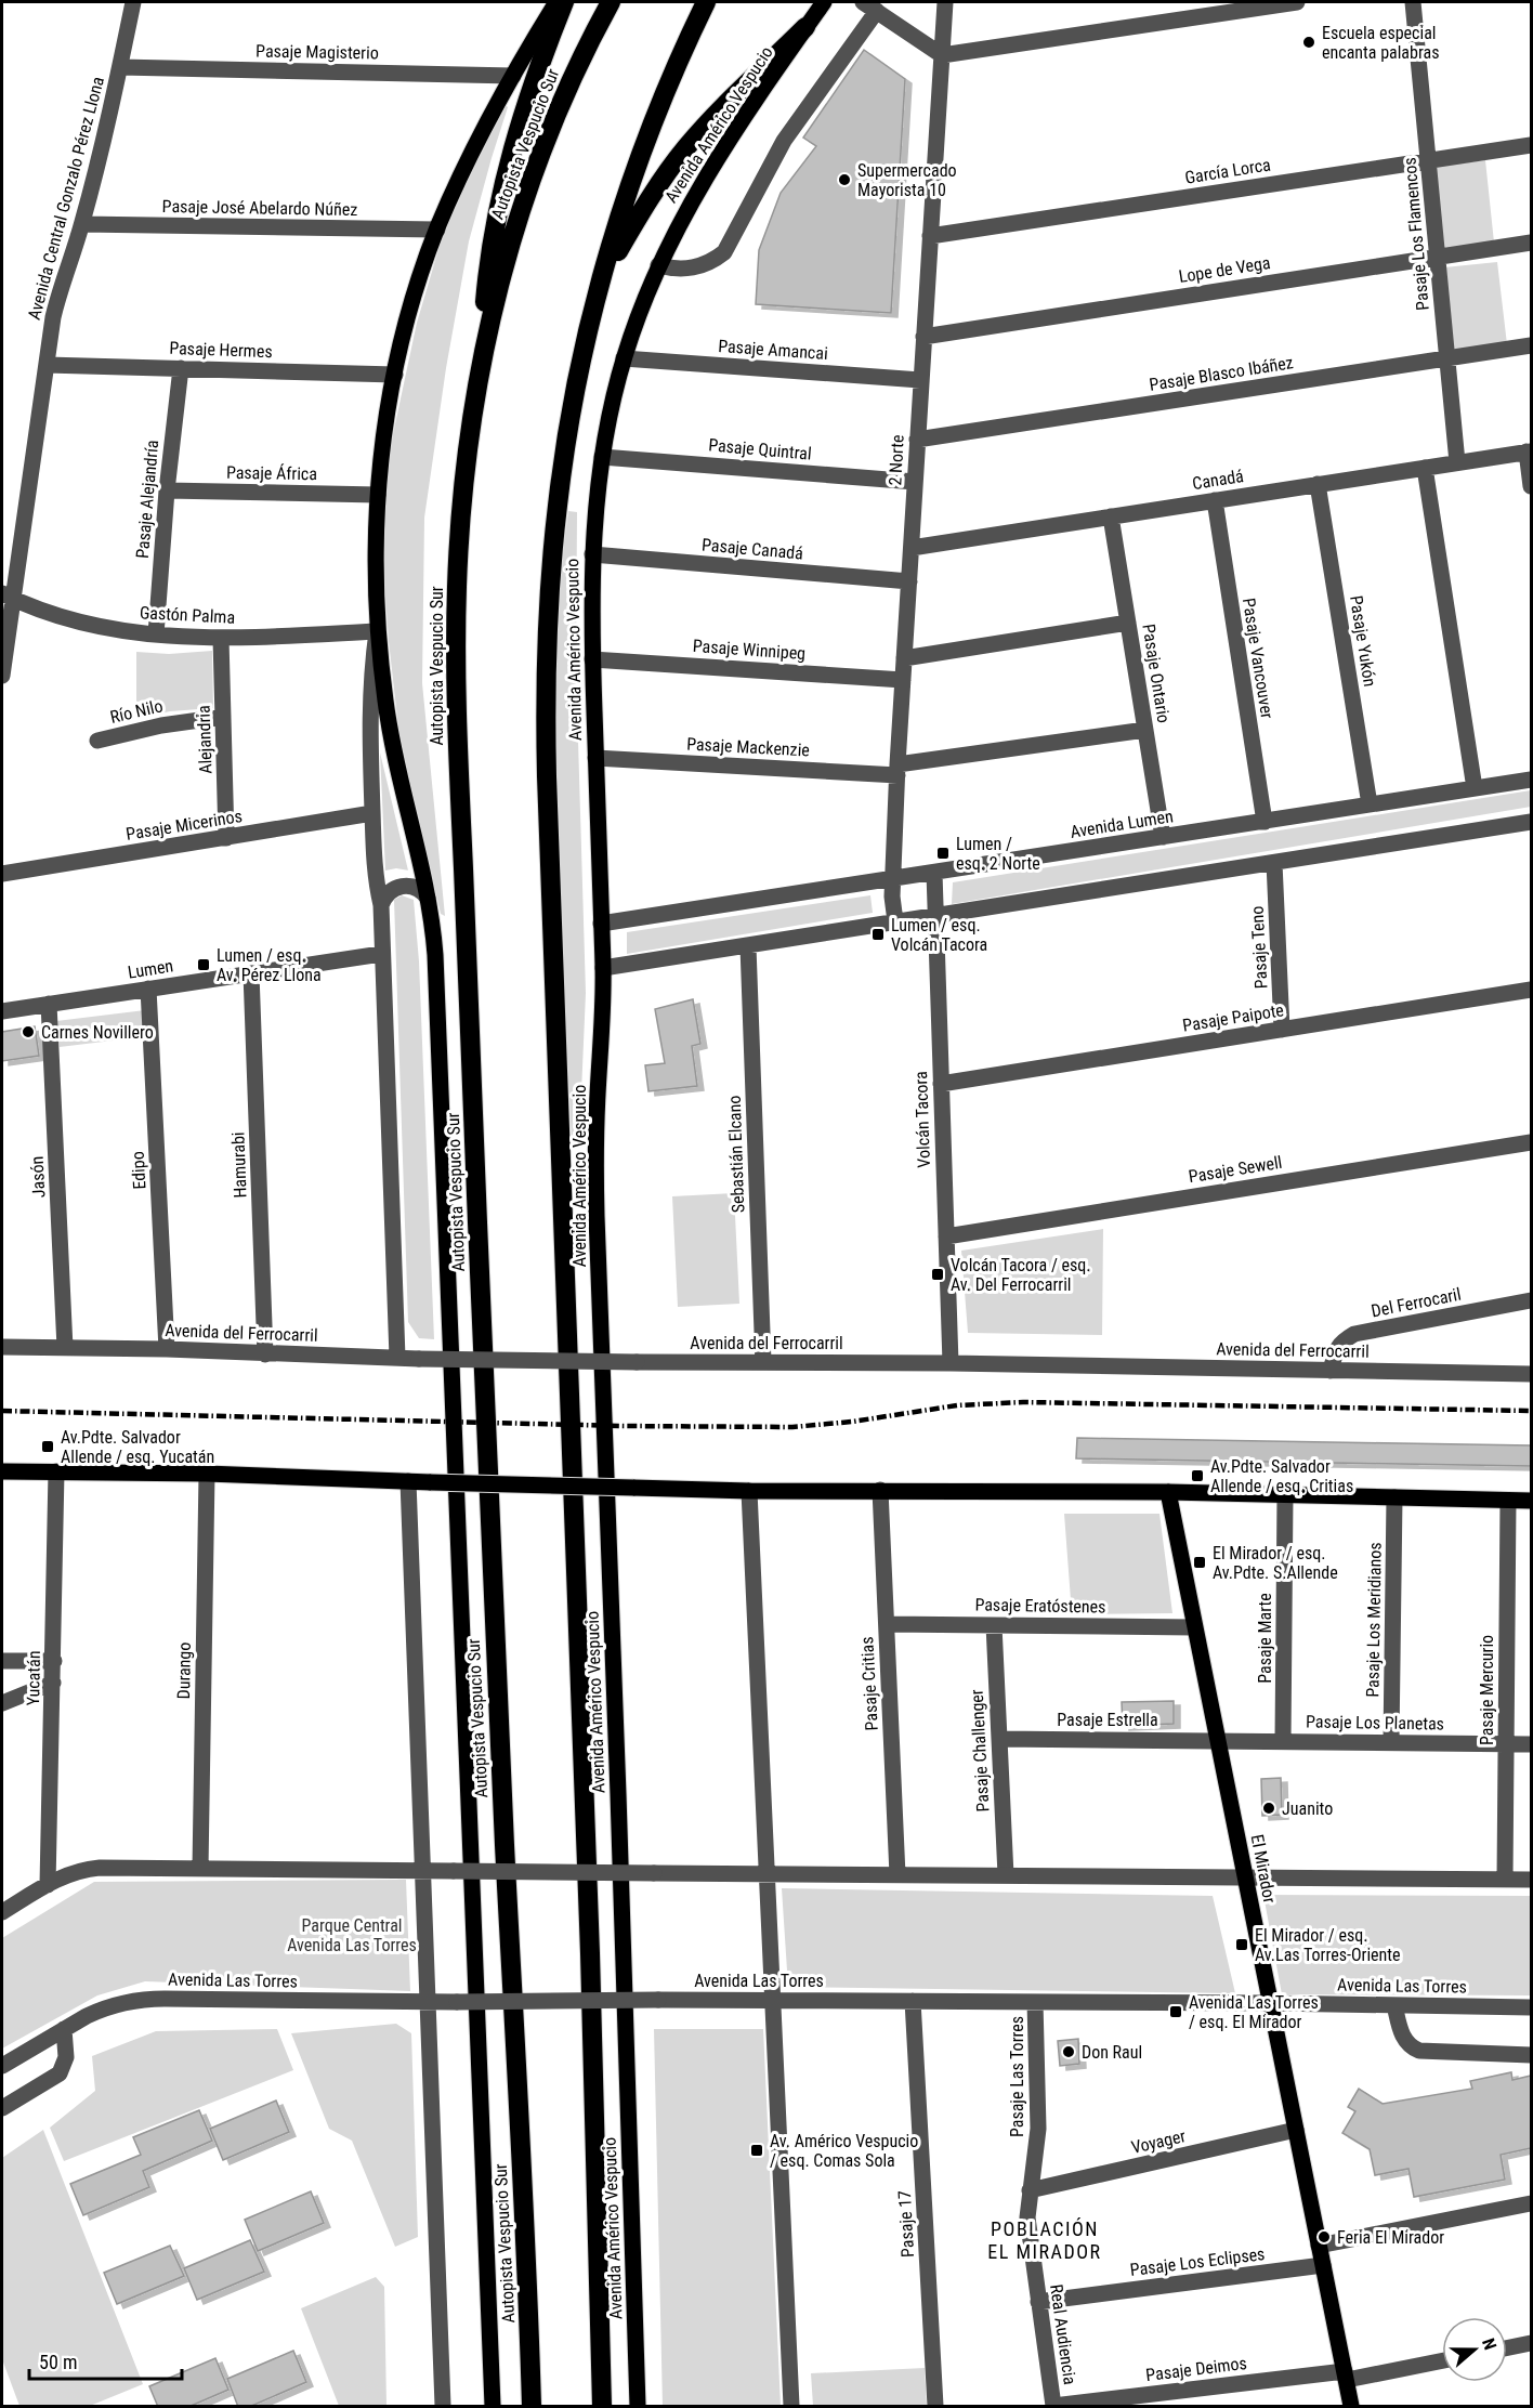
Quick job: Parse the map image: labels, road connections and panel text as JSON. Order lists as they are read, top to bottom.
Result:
{
  "streets": {
    "highway": ["Autopista Vespucio Sur"],
    "main road": ["Avenida Américo Vespucio", "El Mirador"],
    "street": [
      "Pasaje Magisterio",
      "García Lorca",
      "Avenida Central Gonzalo Pérez Llona",
      "Pasaje José Abelardo Núñez",
      "Pasaje Los Flamencos",
      "Lope de Vega",
      "Pasaje Hermes",
      "Pasaje Amancai",
      "Pasaje Blasco Ibáñez",
      "Pasaje Quintral",
      "2 Norte",
      "Pasaje África",
      "Canadá",
      "Pasaje Alejandría",
      "Pasaje Canadá",
      "Gastón Palma",
      "Pasaje Yukón",
      "Pasaje Winnipeg",
      "Pasaje Vancouver",
      "Pasaje Ontario",
      "Río Nilo",
      "Alejandria",
      "Pasaje Mackenzie",
      "Avenida Lumen",
      "Pasaje Micerinos",
      "Pasaje Teno",
      "Lumen",
      "Pasaje Paipote",
      "Volcán Tacora",
      "Sebastián Elcano",
      "Hamurabi",
      "Pasaje Sewell",
      "Edipo",
      "Jasón",
      "Del Ferrocaril",
      "Avenida del Ferrocarril",
      "Pasaje Eratóstenes",
      "Pasaje Los Meridianos",
      "Pasaje Marte",
      "Durango",
      "Yucatán",
      "Pasaje Critias",
      "Pasaje Mercurio",
      "Pasaje Estrella",
      "Pasaje Los Planetas",
      "Pasaje Challenger",
      "Avenida Las Torres",
      "Pasaje Las Torres",
      "Voyager",
      "Pasaje 17",
      "Pasaje Los Eclipses",
      "Real Audiencia",
      "Pasaje Deimos"
    ]
  },
  "crossings": [
    ["Pasaje Magisterio", "Avenida Central Gonzalo Pérez Llona"],
    ["Avenida Américo Vespucio", "Pasaje Amancai"],
    ["Avenida Américo Vespucio", "Pasaje Quintral"],
    ["Avenida Américo Vespucio", "Pasaje Canadá"],
    ["Avenida Américo Vespucio", "Pasaje Winnipeg"],
    ["Avenida Américo Vespucio", "Pasaje Mackenzie"],
    ["Avenida Américo Vespucio", "Avenida Lumen"],
    ["García Lorca", "Pasaje Los Flamencos"],
    ["García Lorca", "2 Norte"],
    ["Avenida Central Gonzalo Pérez Llona", "Pasaje José Abelardo Núñez"],
    ["Avenida Central Gonzalo Pérez Llona", "Pasaje Hermes"],
    ["Avenida Central Gonzalo Pérez Llona", "Gastón Palma"],
    ["Pasaje Los Flamencos", "Lope de Vega"],
    ["Pasaje Los Flamencos", "Pasaje Blasco Ibáñez"],
    ["Pasaje Los Flamencos", "Canadá"],
    ["Lope de Vega", "2 Norte"],
    ["Pasaje Hermes", "Pasaje Alejandría"],
    ["Pasaje Amancai", "2 Norte"],
    ["Pasaje Blasco Ibáñez", "2 Norte"],
    ["Pasaje Quintral", "2 Norte"],
    ["2 Norte", "Canadá"],
    ["2 Norte", "Pasaje Canadá"],
    ["2 Norte", "Pasaje Winnipeg"],
    ["2 Norte", "Pasaje Mackenzie"],
    ["2 Norte", "Avenida Lumen"],
    ["Pasaje África", "Pasaje Alejandría"],
    ["Canadá", "Pasaje Yukón"],
    ["Canadá", "Pasaje Vancouver"],
    ["Canadá", "Pasaje Ontario"],
    ["Pasaje Alejandría", "Gastón Palma"],
    ["Gastón Palma", "Alejandria"],
    ["Pasaje Yukón", "Avenida Lumen"],
    ["Pasaje Vancouver", "Avenida Lumen"],
    ["Pasaje Ontario", "Pasaje Mackenzie"],
    ["Pasaje Ontario", "Avenida Lumen"],
    ["Río Nilo", "Alejandria"],
    ["Alejandria", "Pasaje Micerinos"],
    ["Avenida Lumen", "Volcán Tacora"],
    ["Pasaje Teno", "Pasaje Paipote"],
    ["Lumen", "Hamurabi"],
    ["Lumen", "Edipo"],
    ["Lumen", "Jasón"],
    ["Pasaje Paipote", "Volcán Tacora"],
    ["Volcán Tacora", "Pasaje Sewell"],
    ["Volcán Tacora", "Avenida del Ferrocarril"],
    ["Sebastián Elcano", "Avenida del Ferrocarril"],
    ["Hamurabi", "Avenida del Ferrocarril"],
    ["Edipo", "Avenida del Ferrocarril"],
    ["Jasón", "Avenida del Ferrocarril"],
    ["Del Ferrocaril", "Avenida del Ferrocarril"],
    ["Pasaje Eratóstenes", "Pasaje Critias"],
    ["Pasaje Eratóstenes", "Pasaje Challenger"],
    ["Pasaje Eratóstenes", "El Mirador"],
    ["Pasaje Los Meridianos", "Pasaje Los Planetas"],
    ["Pasaje Marte", "Pasaje Los Planetas"],
    ["Pasaje Mercurio", "Pasaje Los Planetas"],
    ["Pasaje Estrella", "Pasaje Los Planetas"],
    ["Pasaje Estrella", "Pasaje Challenger"],
    ["Pasaje Estrella", "El Mirador"],
    ["Pasaje Los Planetas", "El Mirador"],
    ["El Mirador", "Avenida Las Torres"],
    ["El Mirador", "Voyager"],
    ["El Mirador", "Pasaje Los Eclipses"],
    ["El Mirador", "Pasaje Deimos"],
    ["Avenida Las Torres", "Pasaje Las Torres"],
    ["Avenida Las Torres", "Pasaje 17"],
    ["Pasaje Las Torres", "Voyager"],
    ["Pasaje Las Torres", "Real Audiencia"],
    ["Voyager", "Real Audiencia"],
    ["Pasaje Los Eclipses", "Real Audiencia"],
    ["Real Audiencia", "Pasaje Deimos"]
  ],
  "districts": ["POBLACIÓN EL MIRADOR"],
  "parks": ["Parque Central Avenida Las Torres"],
  "places": {
    "other": [
      "Escuela especial encanta palabras",
      "Supermercado Mayorista 10",
      "Carnes Novillero",
      "Juanito",
      "Don Raul",
      "Feria El Mirador"
    ],
    "transit": [
      "Lumen / esq. 2 Norte",
      "Lumen / esq. Volcán Tacora",
      "Lumen / esq. Av. Pérez Llona",
      "Volcán Tacora / esq. Av. Del Ferrocarril",
      "Av.Pdte. Salvador Allende / esq. Yucatán",
      "Av.Pdte. Salvador Allende / esq. Critias",
      "El Mirador / esq. Av.Pdte. S.Allende",
      "El Mirador / esq. Av.Las Torres-Oriente",
      "Avenida Las Torres / esq. El Mirador",
      "Av. Américo Vespucio / esq. Comas Sola"
    ]
  },
  "scale_bar": "50 m",
  "north": "right"
}
